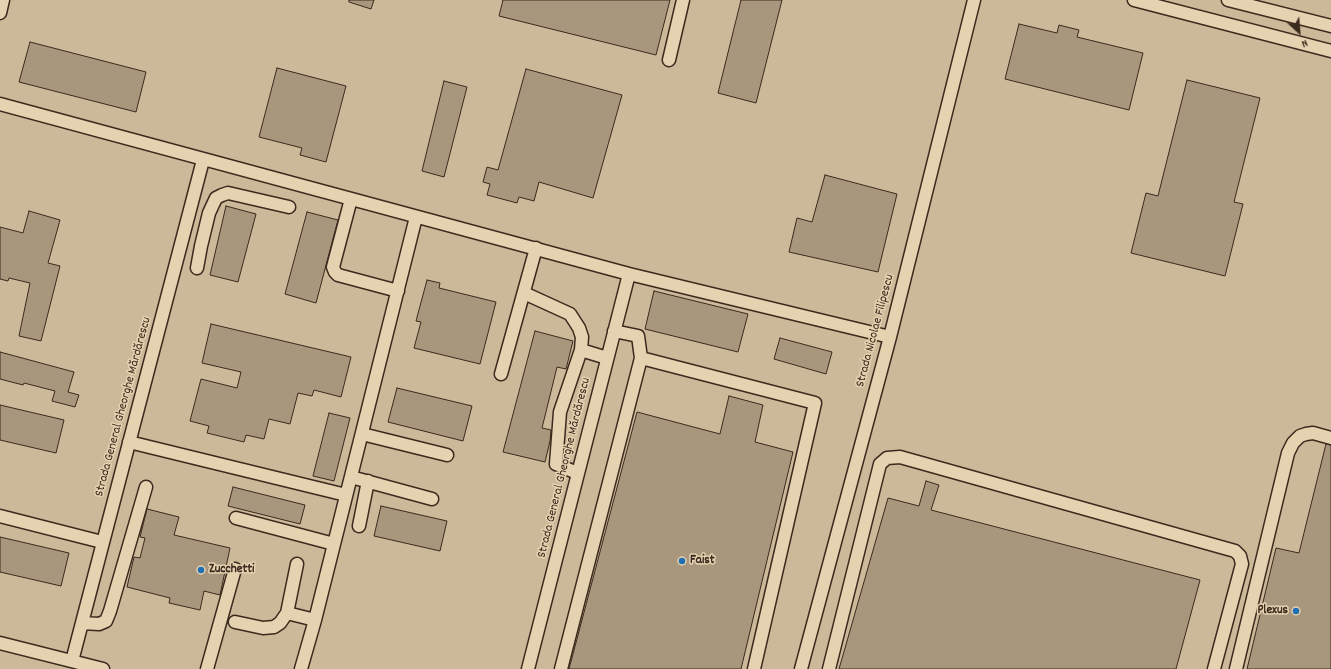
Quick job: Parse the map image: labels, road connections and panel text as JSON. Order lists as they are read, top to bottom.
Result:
{
  "streets": {
    "street": ["Strada Nicolae Filipescu", "Strada General Gheorghe Mărdărescu"]
  },
  "places": ["Faist", "Zucchetti", "Plexus"],
  "north": "bottom right"
}
